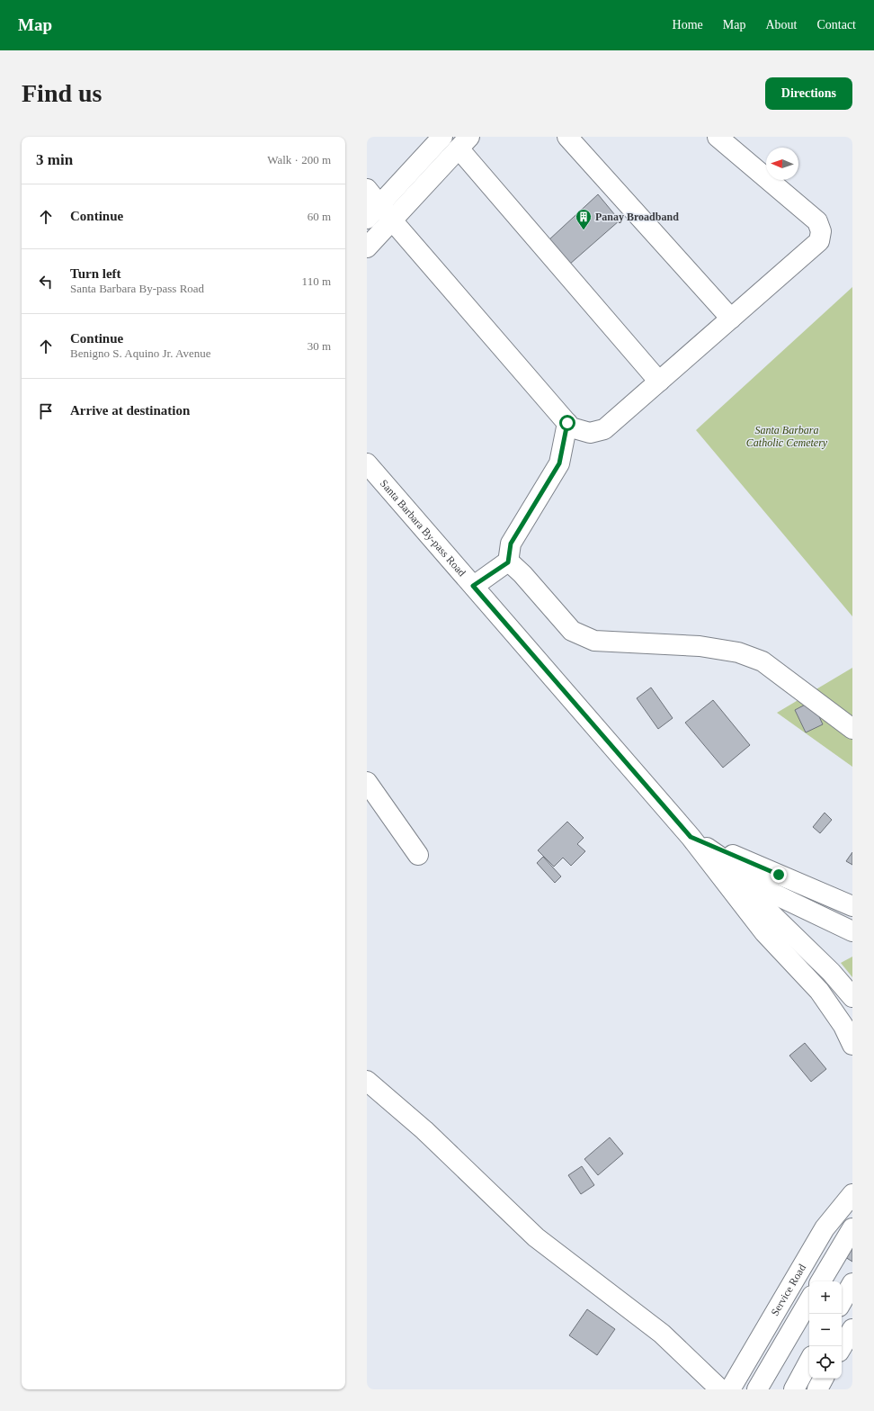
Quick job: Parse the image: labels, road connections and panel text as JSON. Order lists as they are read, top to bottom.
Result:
{
  "streets": {
    "street": ["Santa Barbara By-pass Road", "Service Road"]
  },
  "parks": ["Santa Barbara Catholic Cemetery"],
  "places": {
    "building": ["Panay Broadband"]
  },
  "north": "left",
  "page": {
    "header": "Map",
    "nav": [
      "Home",
      "Map",
      "About",
      "Contact"
    ],
    "buttons": "Directions",
    "title": "Find us",
    "heading": ["3 min", "Walk · 200 m"],
    "list": [
      ["Continue", "60 m"],
      ["Turn left", "Santa Barbara By-pass Road", "110 m"],
      ["Continue", "Benigno S. Aquino Jr. Avenue", "30 m"],
      "Arrive at destination"
    ],
    "map_buttons": ["+", "−"]
  }
}
